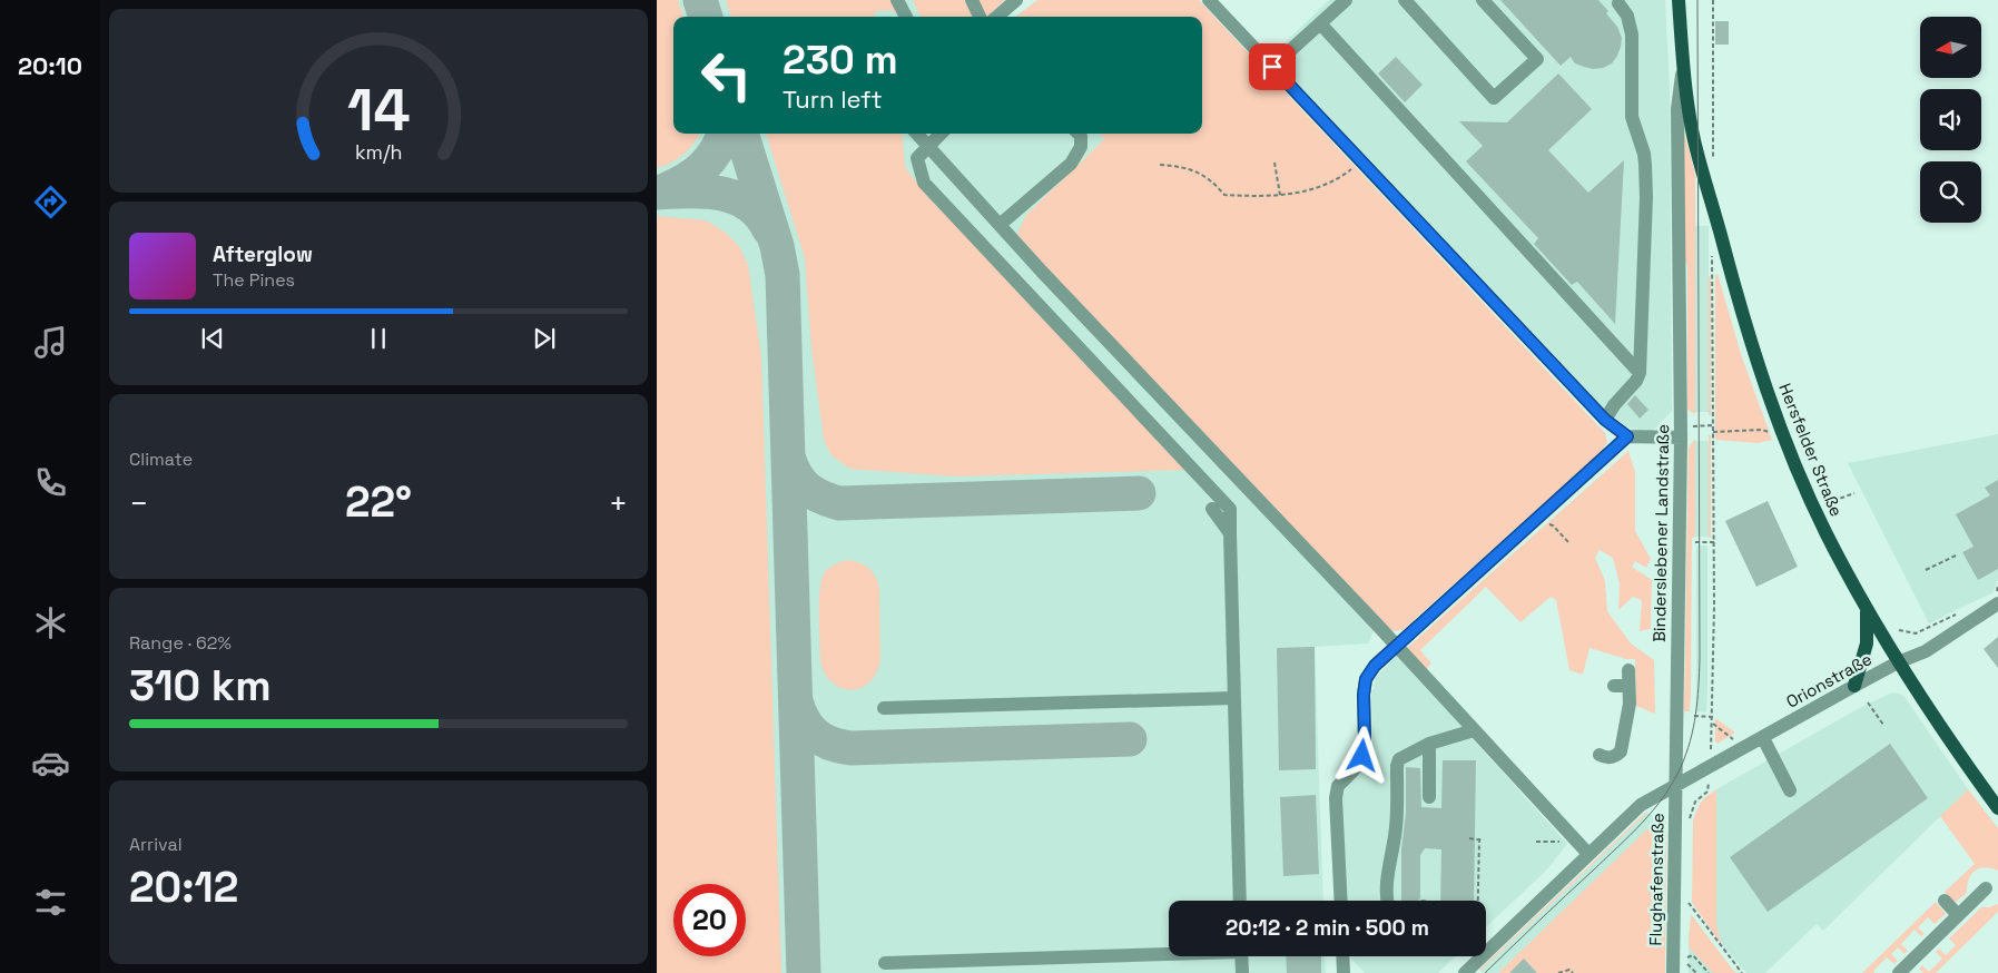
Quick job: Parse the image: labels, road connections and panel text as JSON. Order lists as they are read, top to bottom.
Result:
{
  "streets": {
    "main road": ["Hersfelder Straße", "Binderslebener Landstraße"],
    "street": ["Orionstraße", "Flughafenstraße"]
  },
  "crossings": [
    ["Hersfelder Straße", "Binderslebener Landstraße"],
    ["Hersfelder Straße", "Orionstraße"],
    ["Binderslebener Landstraße", "Orionstraße"],
    ["Binderslebener Landstraße", "Flughafenstraße"],
    ["Orionstraße", "Flughafenstraße"]
  ],
  "north": "left",
  "page": {
    "tabs": "20:10",
    "turn": ["230 m", "Turn left"],
    "song": ["Afterglow", "The Pines"],
    "tile": [
      "Climate",
      ["Range · 62%", "310 km"],
      ["Arrival", "20:12"]
    ],
    "heat": ["−", "22°", "+"],
    "limit": "20",
    "trip": "20:12 · 2 min · 500 m",
    "gauge": ["14", "km/h"]
  }
}
